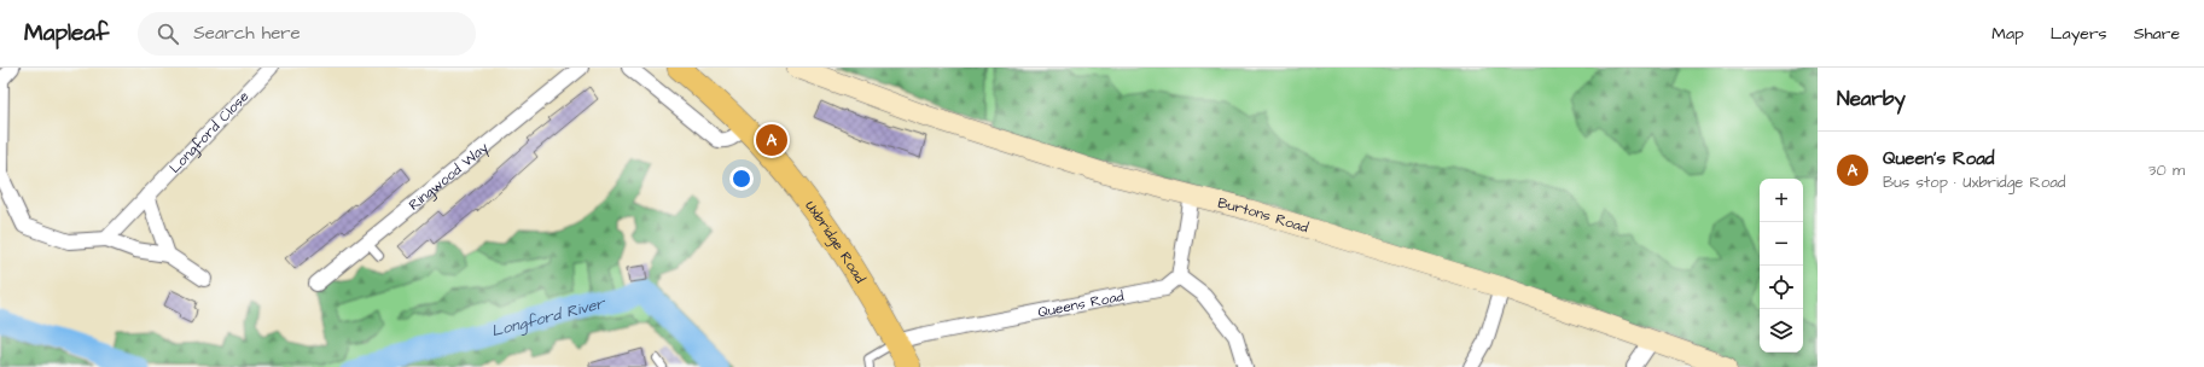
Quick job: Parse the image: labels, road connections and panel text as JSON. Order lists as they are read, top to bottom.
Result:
{
  "streets": {
    "main road": ["Uxbridge Road"],
    "street": [
      "Longford Close",
      "Ringwood Way",
      "Burtons Road",
      "Queens Road"
    ]
  },
  "crossings": [
    ["Uxbridge Road", "Queens Road"]
  ],
  "water": ["Longford River"],
  "page": {
    "header": "Mapleaf",
    "search": "Search here",
    "nav": ["Map", "Layers", "Share"],
    "heading": "Nearby",
    "pins": "A",
    "list": [
      {
        "mark": "A",
        "name": "Queen's Road",
        "note": "Bus stop · Uxbridge Road",
        "value": "30 m"
      }
    ],
    "map_buttons": ["+", "−"]
  }
}
